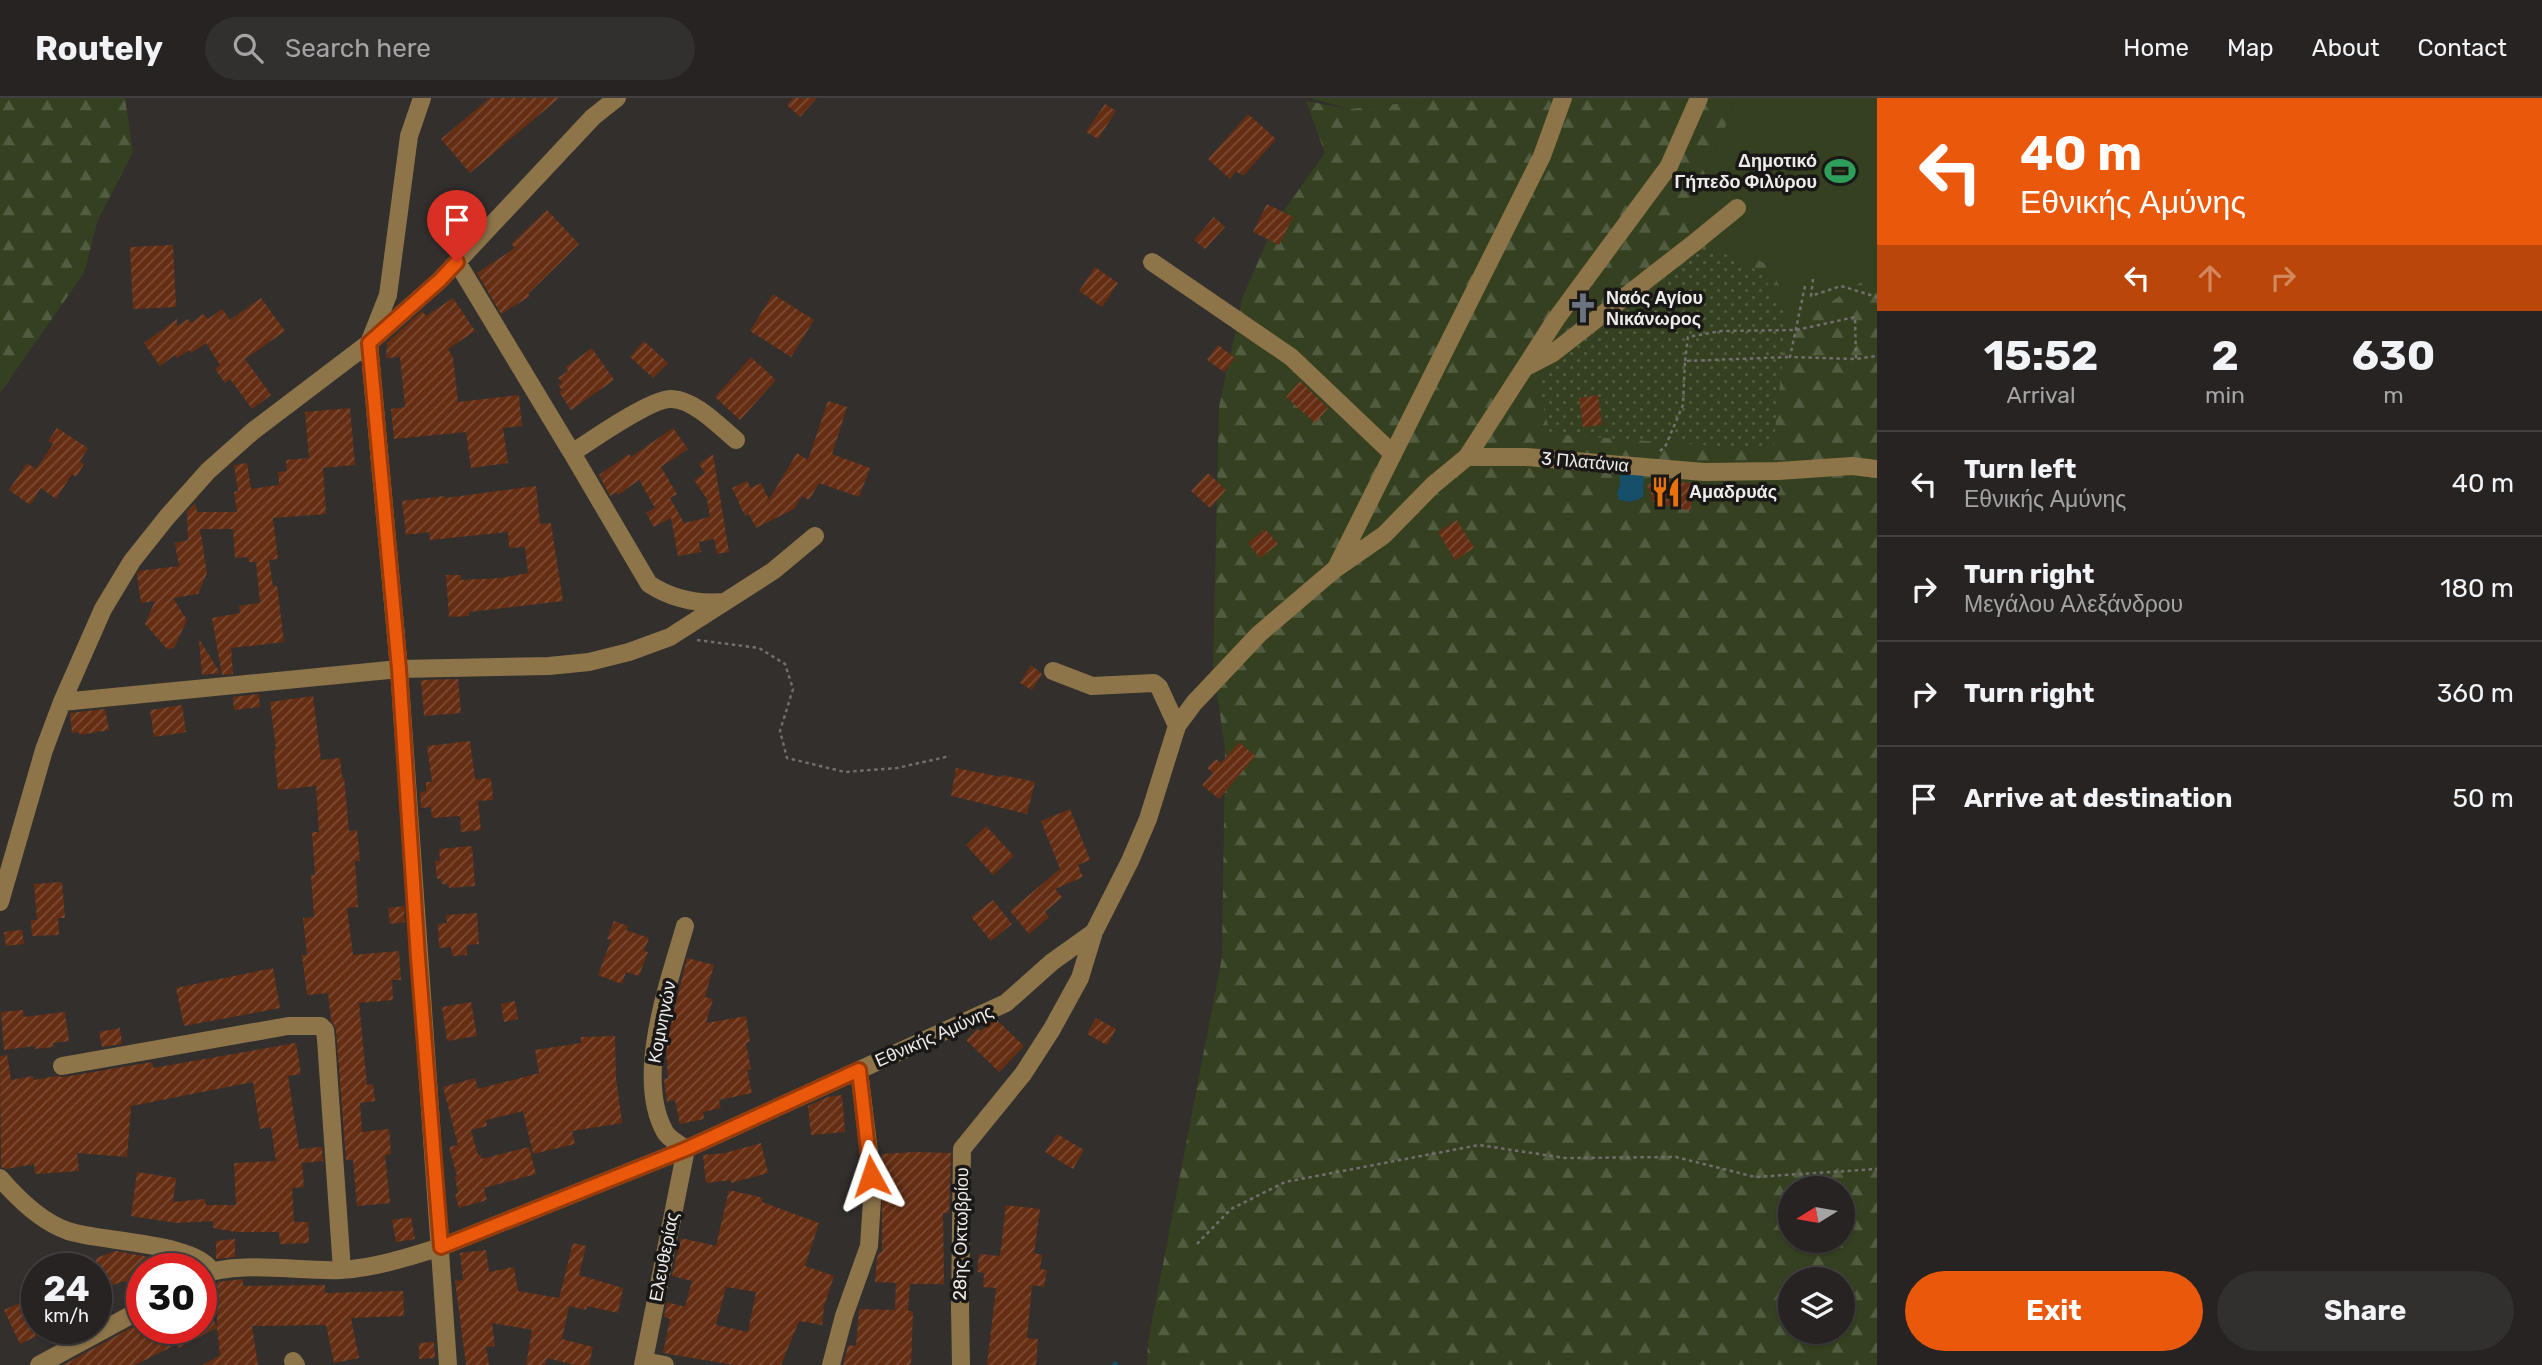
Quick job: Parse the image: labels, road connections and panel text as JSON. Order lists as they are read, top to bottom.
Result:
{
  "streets": {
    "street": [
      "3 Πλατάνια",
      "Κομνηνών",
      "Εθνικής Αμύνης",
      "28ης Οκτωβρίου",
      "Ελευθερίας"
    ]
  },
  "crossings": [
    ["Κομνηνών", "Εθνικής Αμύνης"],
    ["Κομνηνών", "Ελευθερίας"],
    ["Εθνικής Αμύνης", "28ης Οκτωβρίου"],
    ["Εθνικής Αμύνης", "Ελευθερίας"]
  ],
  "places": {
    "sports": ["Δημοτικό Γήπεδο Φιλύρου"],
    "church": ["Ναός Αγίου Νικάνωρος"],
    "restaurant": ["Αμαδρυάς"]
  },
  "north": "left",
  "page": {
    "header": "Routely",
    "search": "Search here",
    "nav": [
      "Home",
      "Map",
      "About",
      "Contact"
    ],
    "turn": ["40 m", "Εθνικής Αμύνης"],
    "eta": [
      "15:52",
      "Arrival",
      "2",
      "min",
      "630",
      "m"
    ],
    "list": [
      {
        "name": "Turn left",
        "note": "Εθνικής Αμύνης",
        "value": "40 m"
      },
      {
        "name": "Turn right",
        "note": "Μεγάλου Αλεξάνδρου",
        "value": "180 m"
      },
      {
        "name": "Turn right",
        "value": "360 m"
      },
      {
        "name": "Arrive at destination",
        "value": "50 m"
      }
    ],
    "speed": "24 km/h",
    "limit": "30",
    "buttons": ["Exit", "Share"]
  }
}
